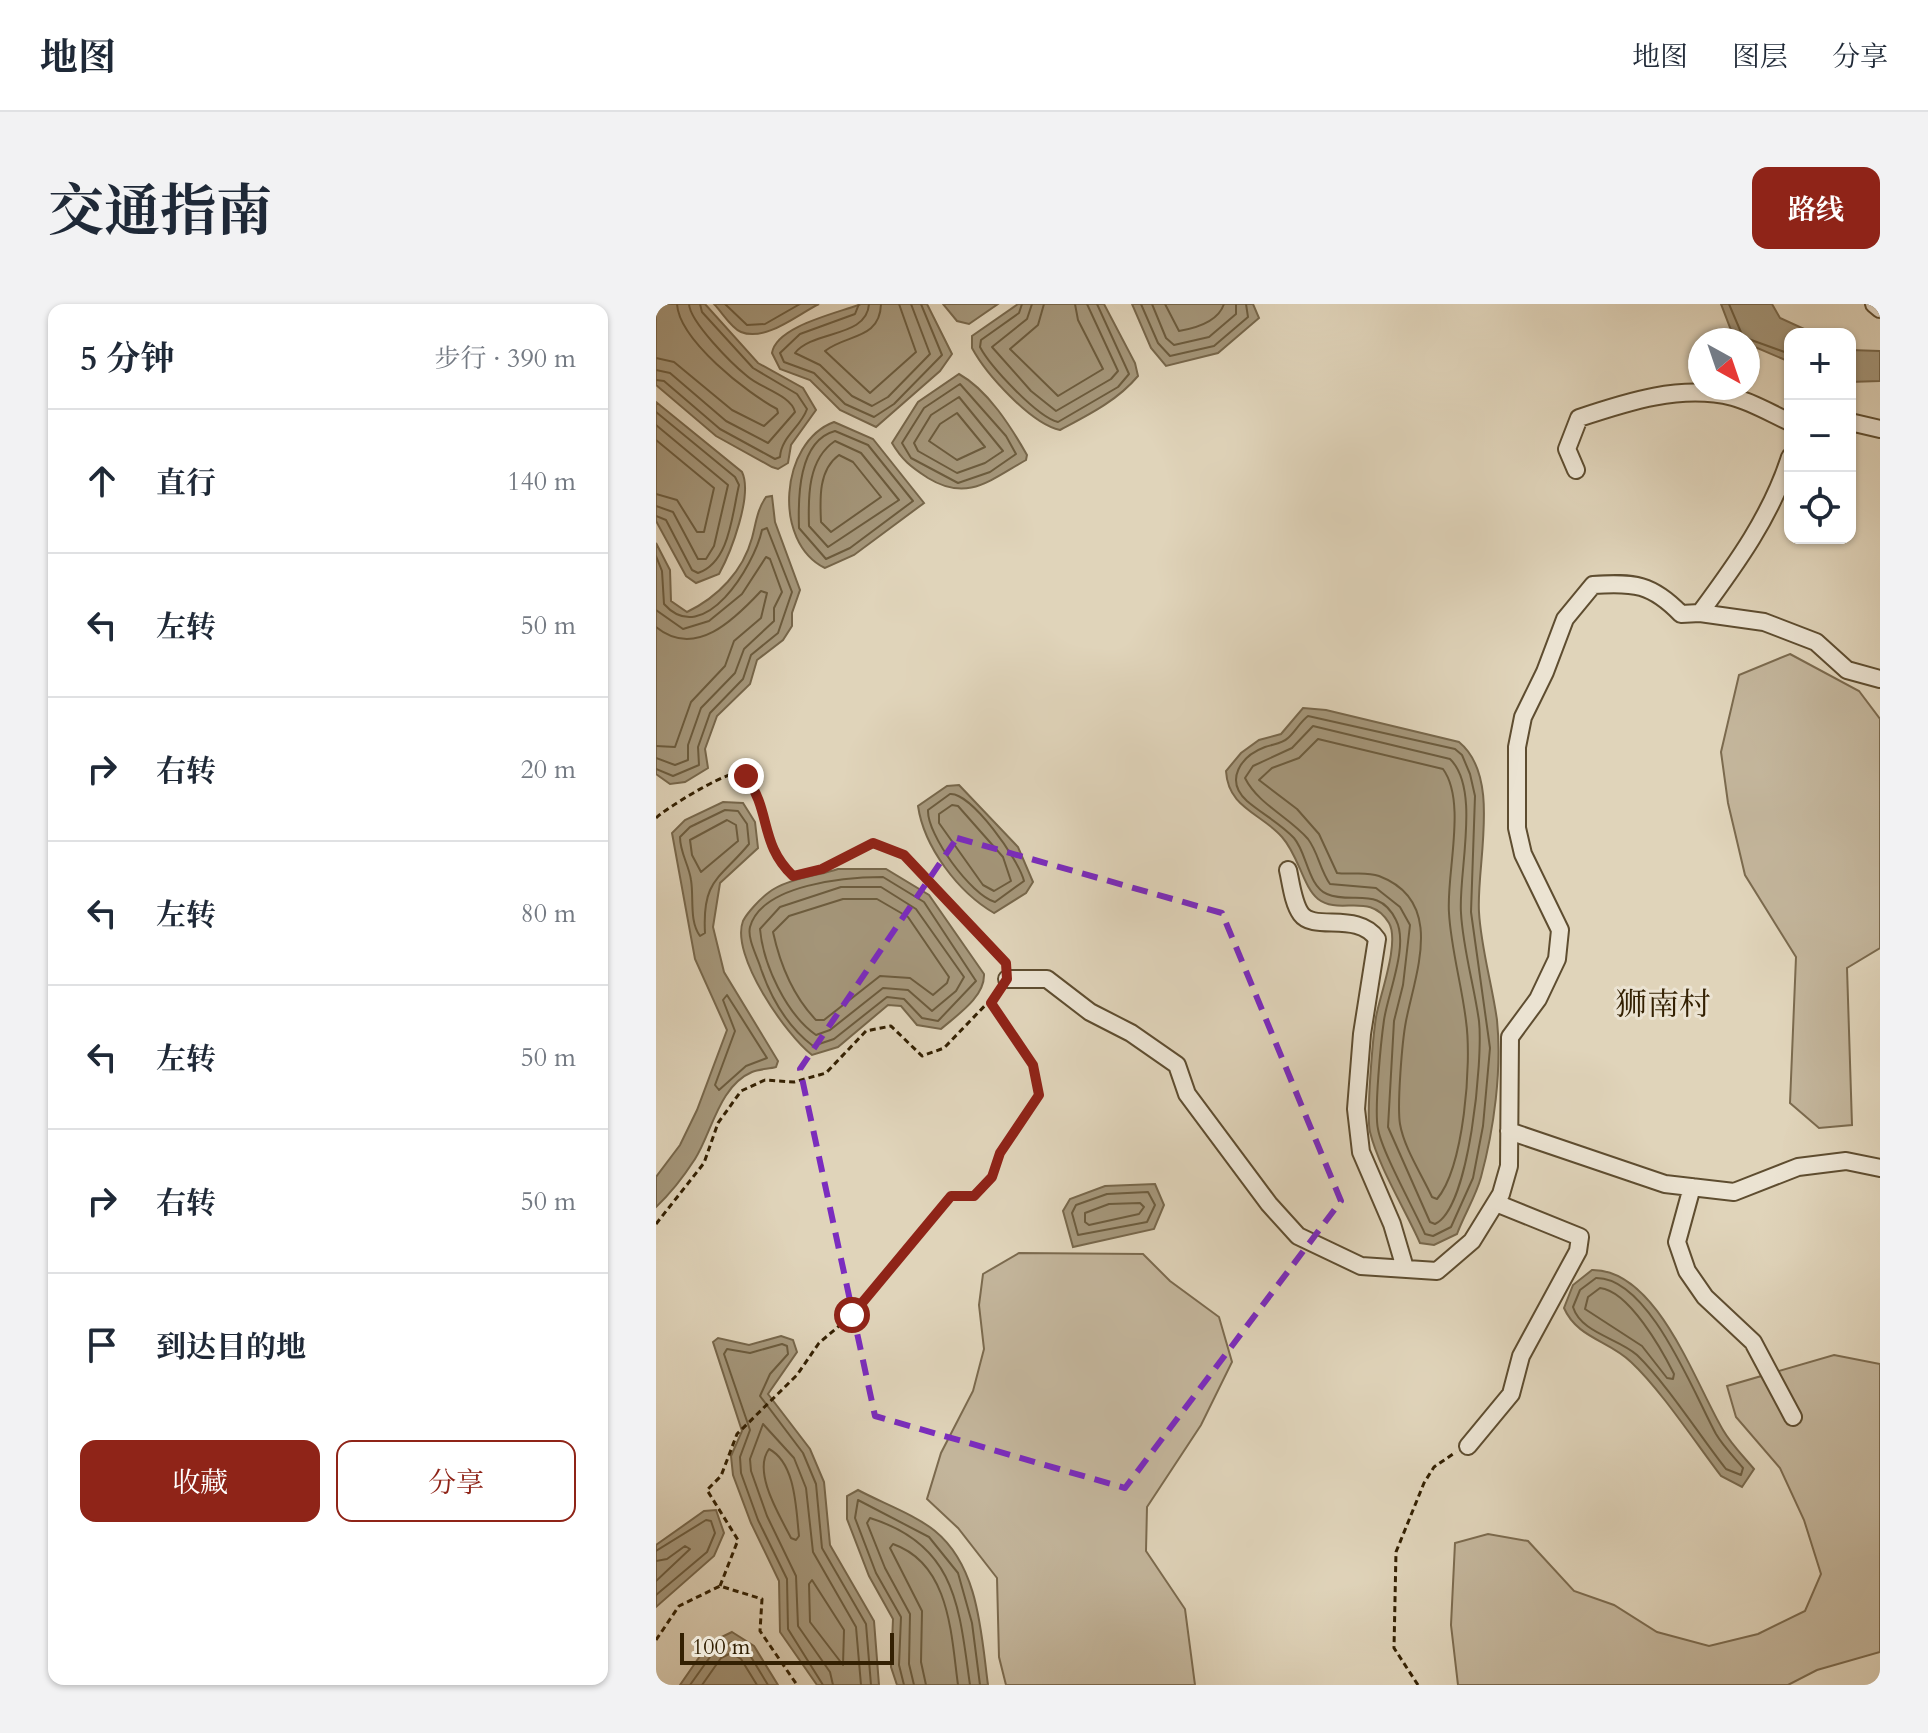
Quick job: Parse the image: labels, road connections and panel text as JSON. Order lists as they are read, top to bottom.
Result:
{
  "districts": ["狮南村"],
  "scale_bar": "100 m",
  "north": "bottom right",
  "page": {
    "header": "地图",
    "nav": ["地图", "图层", "分享"],
    "title": "交通指南",
    "buttons": [
      "路线",
      ["收藏", "分享"]
    ],
    "heading": ["5 分钟", "步行 · 390 m"],
    "map_buttons": ["+", "−"],
    "list": [
      ["直行", "140 m"],
      ["左转", "50 m"],
      ["右转", "20 m"],
      ["左转", "80 m"],
      ["左转", "50 m"],
      ["右转", "50 m"],
      "到达目的地"
    ],
    "scale": "100 m"
  }
}
